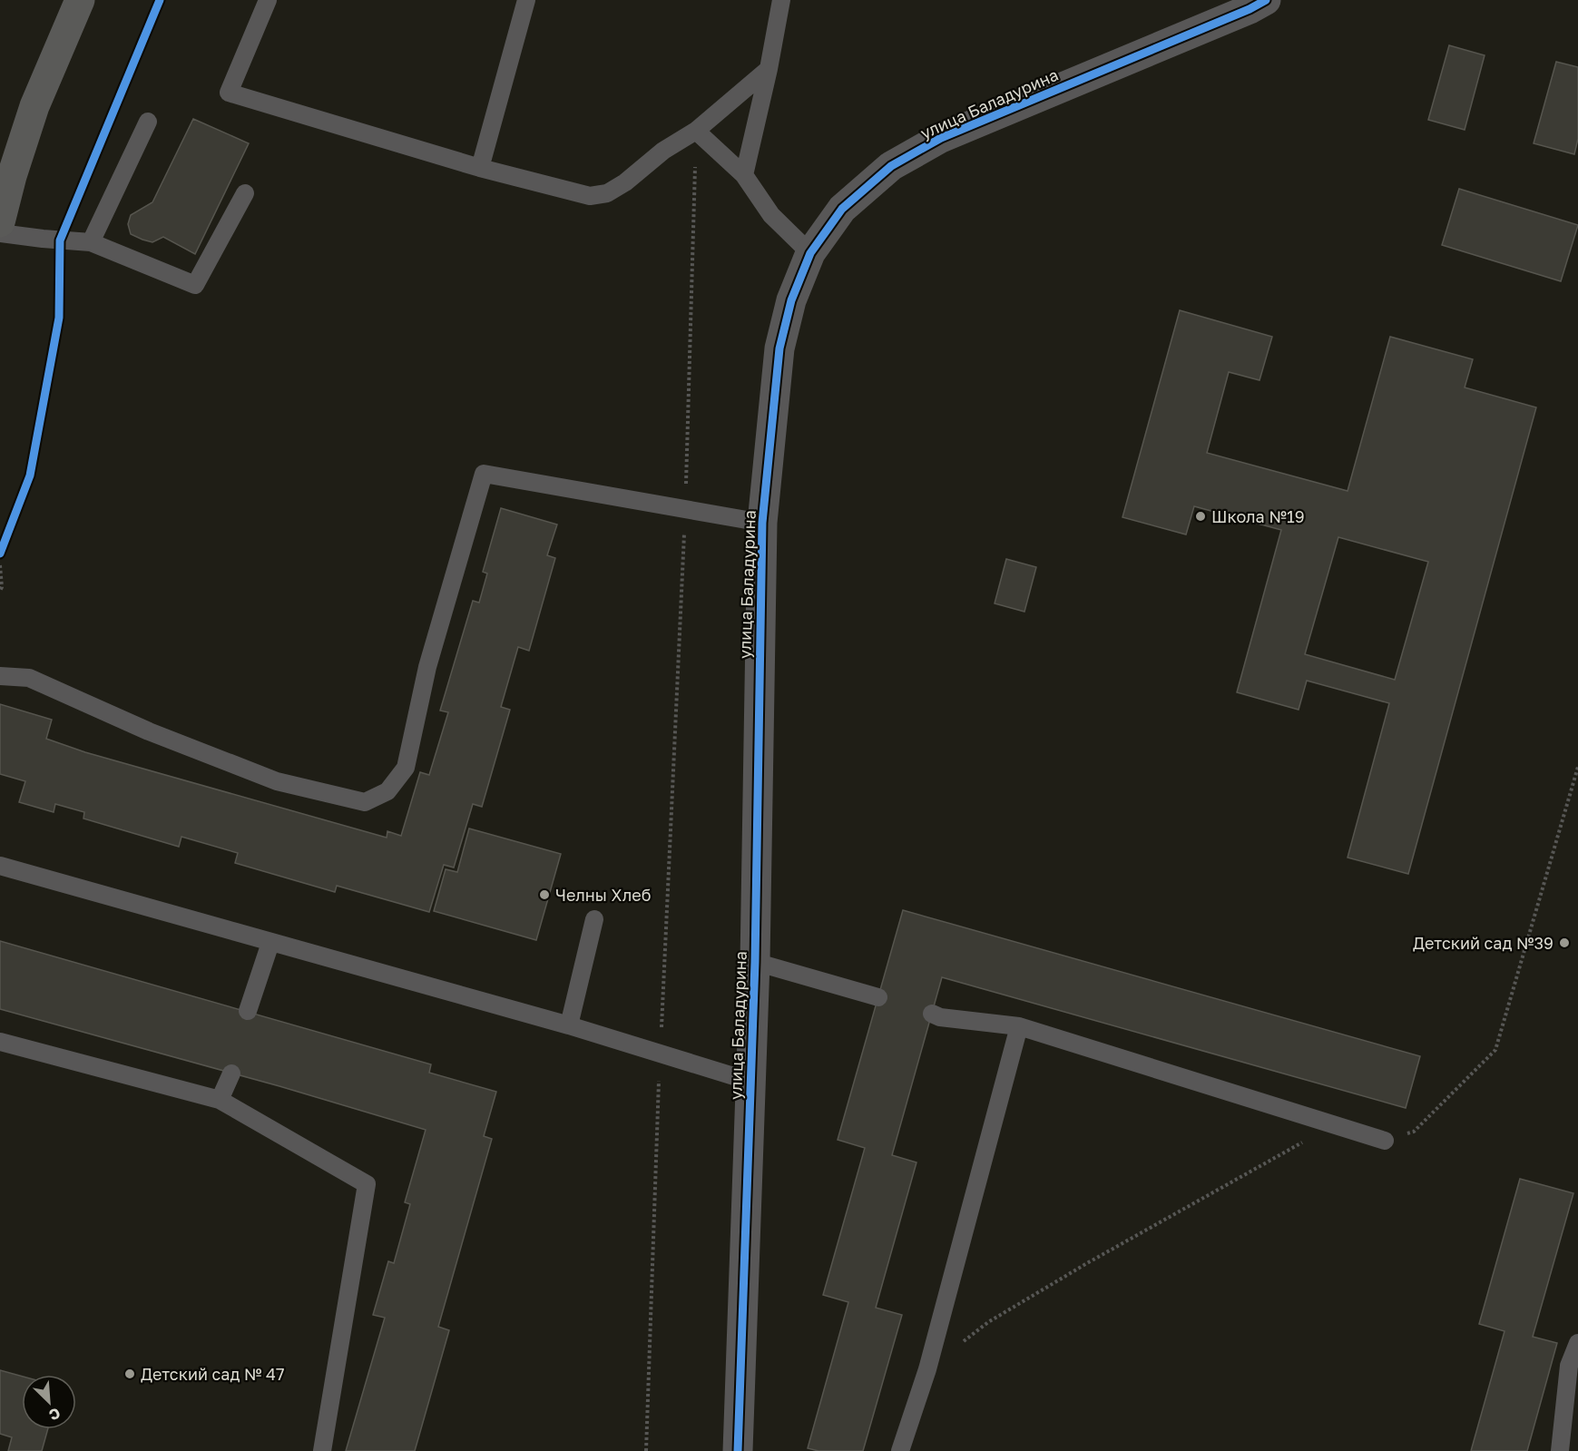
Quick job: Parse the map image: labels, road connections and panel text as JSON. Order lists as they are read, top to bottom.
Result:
{
  "streets": {
    "street": ["улица Баладурина"]
  },
  "places": [
    "Школа №19",
    "Челны Хлеб",
    "Детский сад №39",
    "Детский сад № 47"
  ],
  "north": "bottom right"
}
